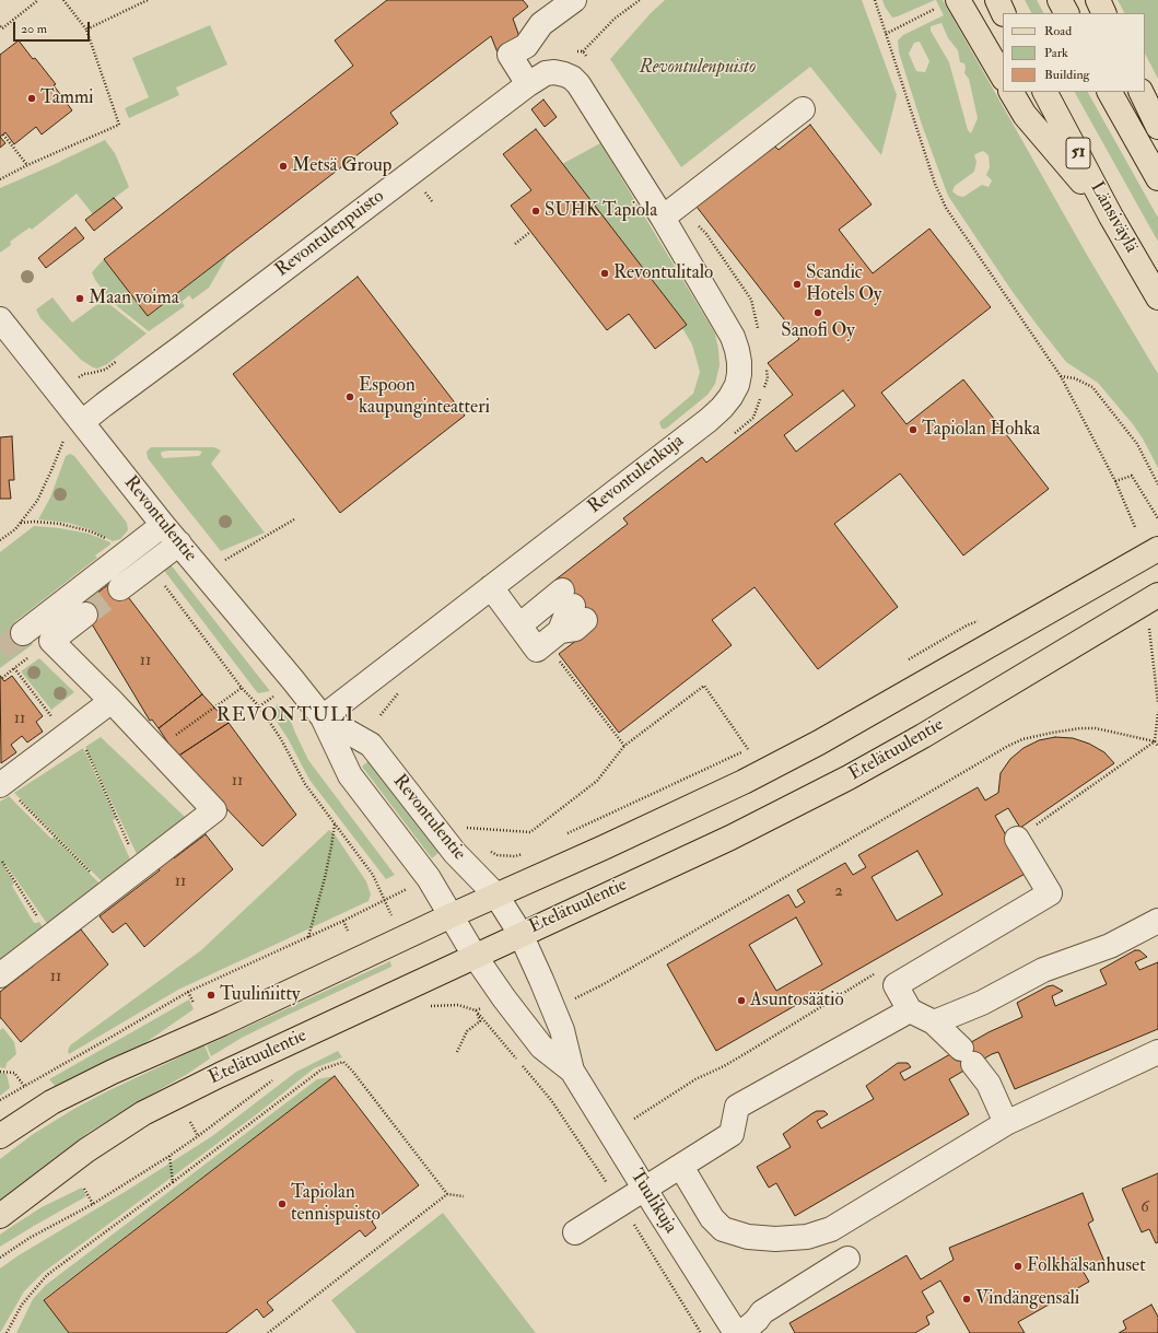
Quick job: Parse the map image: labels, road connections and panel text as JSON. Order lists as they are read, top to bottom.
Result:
{
  "streets": {
    "main road": ["51", "Länsiväylä", "Etelätuulentie"],
    "street": [
      "Revontulenpuisto",
      "Revontulenkuja",
      "Revontulentie",
      "Tuulikuja"
    ]
  },
  "crossings": [
    ["Revontulenpuisto", "Revontulenkuja"],
    ["Revontulenpuisto", "Revontulentie"],
    ["Revontulenkuja", "Revontulentie"],
    ["Revontulentie", "Etelätuulentie"],
    ["Revontulentie", "Tuulikuja"],
    ["Etelätuulentie", "Tuulikuja"]
  ],
  "districts": ["REVONTULI"],
  "parks": ["Revontulenpuisto"],
  "places": [
    "Tammi",
    "Metsä Group",
    "SUHK Tapiola",
    "Revontulitalo",
    "Scandic Hotels Oy",
    "Maan voima",
    "Sanofi Oy",
    "Espoon kaupunginteatteri",
    "Tapiolan Hohka",
    "Tuuliniitty",
    "Asuntosäätiö",
    "Tapiolan tennispuisto",
    "Folkhälsanhuset",
    "Vindängensali"
  ],
  "house_numbers": [
    "11",
    "11",
    "11",
    "11",
    "2",
    "11",
    "6"
  ],
  "legend": ["Road", "Park", "Building"],
  "scale_bar": "20 m"
}
